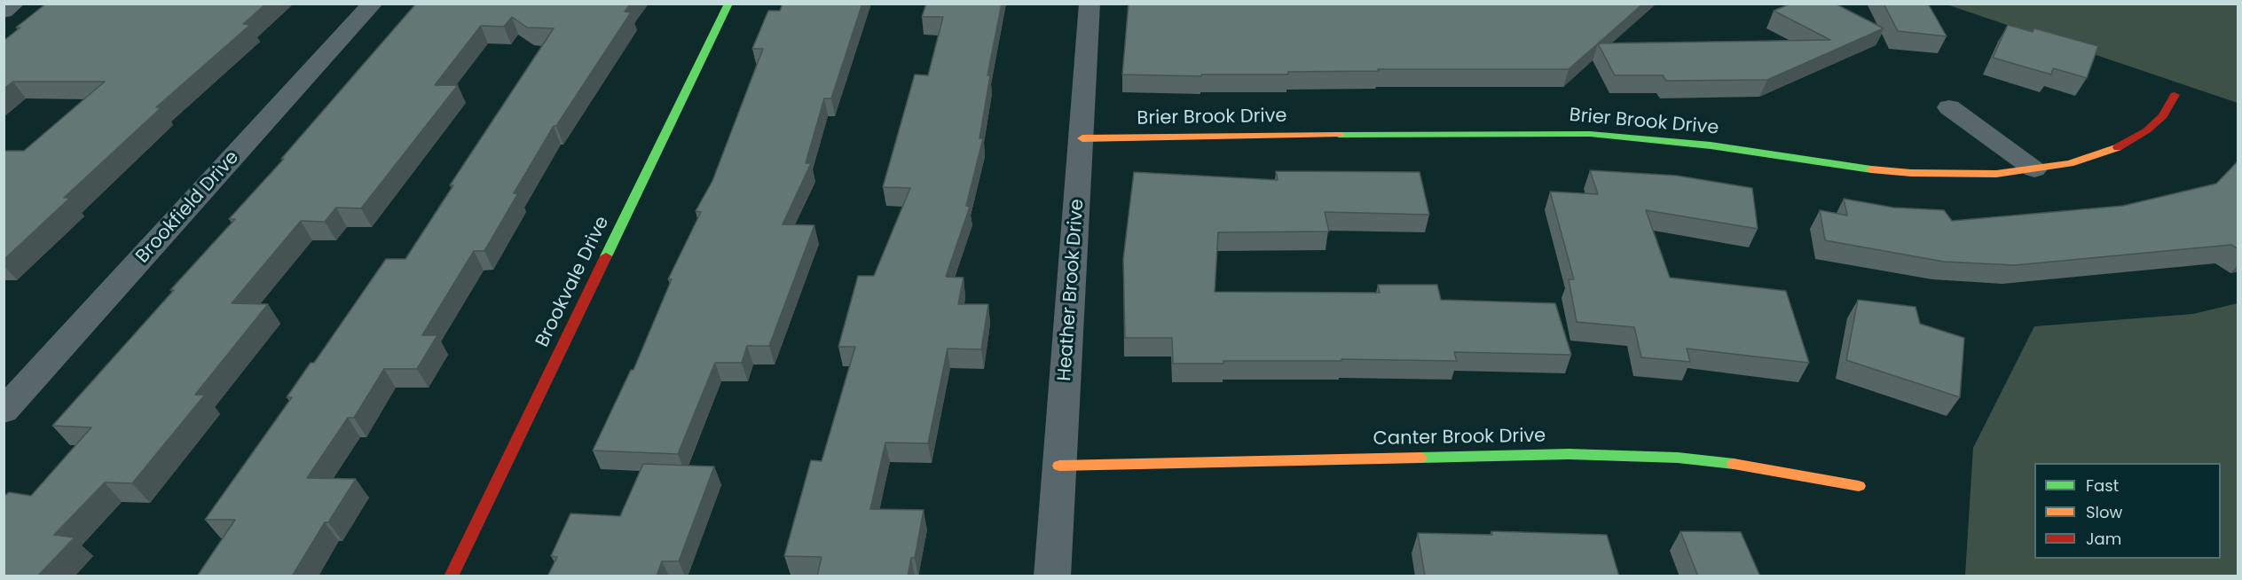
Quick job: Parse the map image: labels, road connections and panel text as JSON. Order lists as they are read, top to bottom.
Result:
{
  "streets": {
    "street": [
      "Brier Brook Drive",
      "Brookfield Drive",
      "Brookvale Drive",
      "Heather Brook Drive",
      "Canter Brook Drive"
    ]
  },
  "crossings": [
    ["Brier Brook Drive", "Heather Brook Drive"],
    ["Heather Brook Drive", "Canter Brook Drive"]
  ],
  "legend": ["Fast", "Slow", "Jam"]
}
